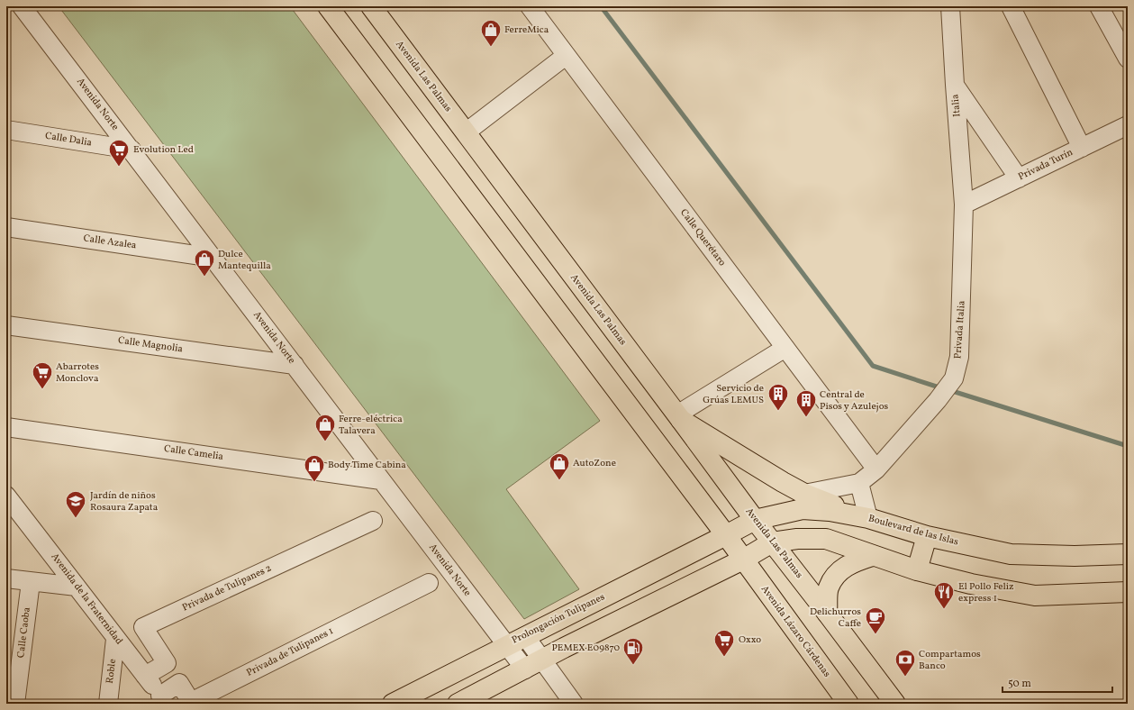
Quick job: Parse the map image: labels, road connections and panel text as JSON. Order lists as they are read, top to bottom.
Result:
{
  "streets": {
    "main road": [
      "Avenida Las Palmas",
      "Boulevard de las Islas",
      "Prolongación Tulipanes",
      "Avenida Lázaro Cárdenas"
    ],
    "street": [
      "Avenida Norte",
      "Italia",
      "Calle Dalia",
      "Privada Turín",
      "Calle Querétaro",
      "Calle Azalea",
      "Privada Italia",
      "Calle Magnolia",
      "Calle Camelia",
      "Privada de Tulipanes 2",
      "Avenida de la Fraternidad",
      "Calle Caoba",
      "Privada de Tulipanes 1",
      "Roble"
    ]
  },
  "crossings": [
    ["Avenida Las Palmas", "Boulevard de las Islas"],
    ["Avenida Norte", "Calle Dalia"],
    ["Avenida Norte", "Calle Azalea"],
    ["Avenida Norte", "Calle Magnolia"],
    ["Avenida Norte", "Calle Camelia"],
    ["Avenida Norte", "Prolongación Tulipanes"],
    ["Italia", "Privada Turín"],
    ["Italia", "Privada Italia"],
    ["Privada Turín", "Privada Italia"],
    ["Calle Querétaro", "Privada Italia"],
    ["Boulevard de las Islas", "Prolongación Tulipanes"],
    ["Avenida de la Fraternidad", "Roble"]
  ],
  "places": {
    "shop": [
      "FerreMica",
      "Dulce Mantequilla",
      "Ferre-eléctrica Talavera",
      "AutoZone",
      "Body Time Cabina"
    ],
    "supermarket": ["Evolution Led", "Abarrotes Monclova", "Oxxo"],
    "building": ["Servicio de Grúas LEMUS", "Central de Pisos y Azulejos"],
    "school or university": ["Jardín de niños Rosaura Zapata"],
    "restaurant": ["El Pollo Feliz express 1"],
    "cafe": ["Delichurros Caffe"],
    "fuel station": ["PEMEX E09870"],
    "bank": ["Compartamos Banco"]
  },
  "scale_bar": "50 m"
}
